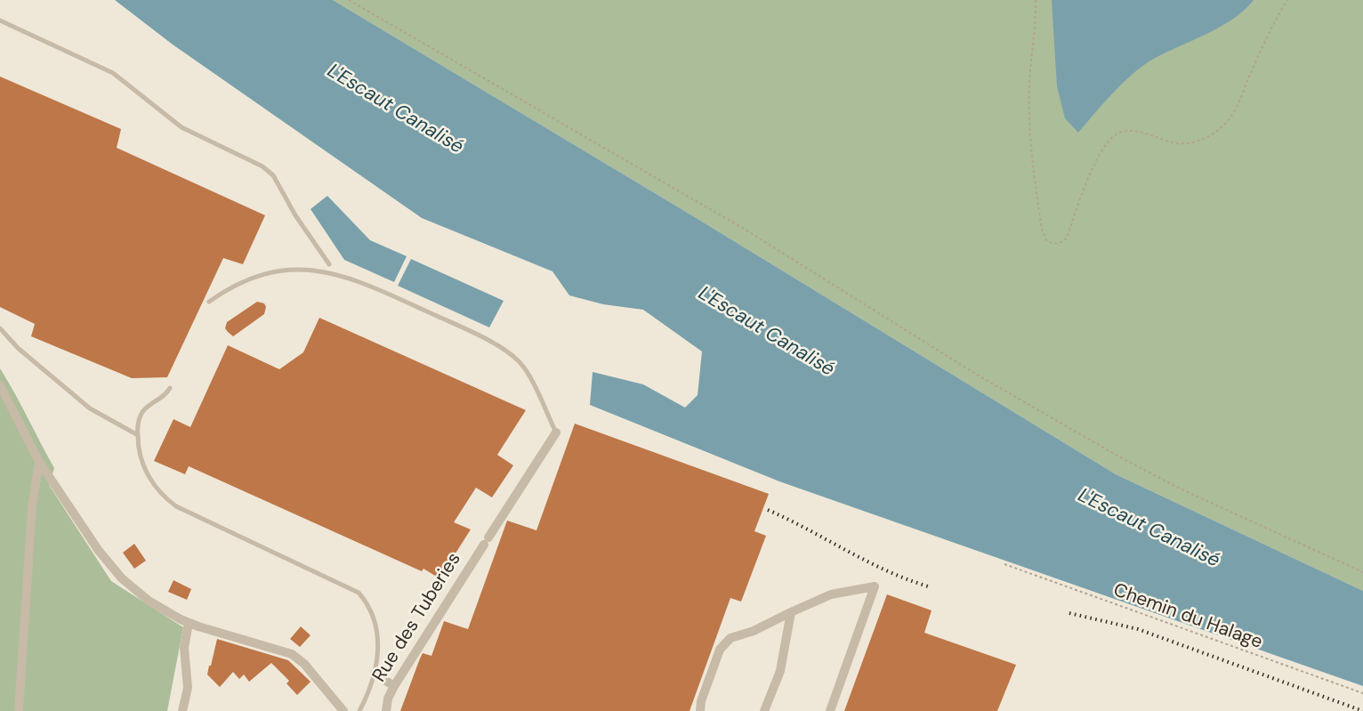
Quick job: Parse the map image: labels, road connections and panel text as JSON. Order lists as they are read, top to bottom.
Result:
{
  "streets": {
    "street": ["Rue des Tuberies"],
    "path": ["Chemin du Halage"]
  },
  "water": ["L'Escaut Canalisé"]
}
